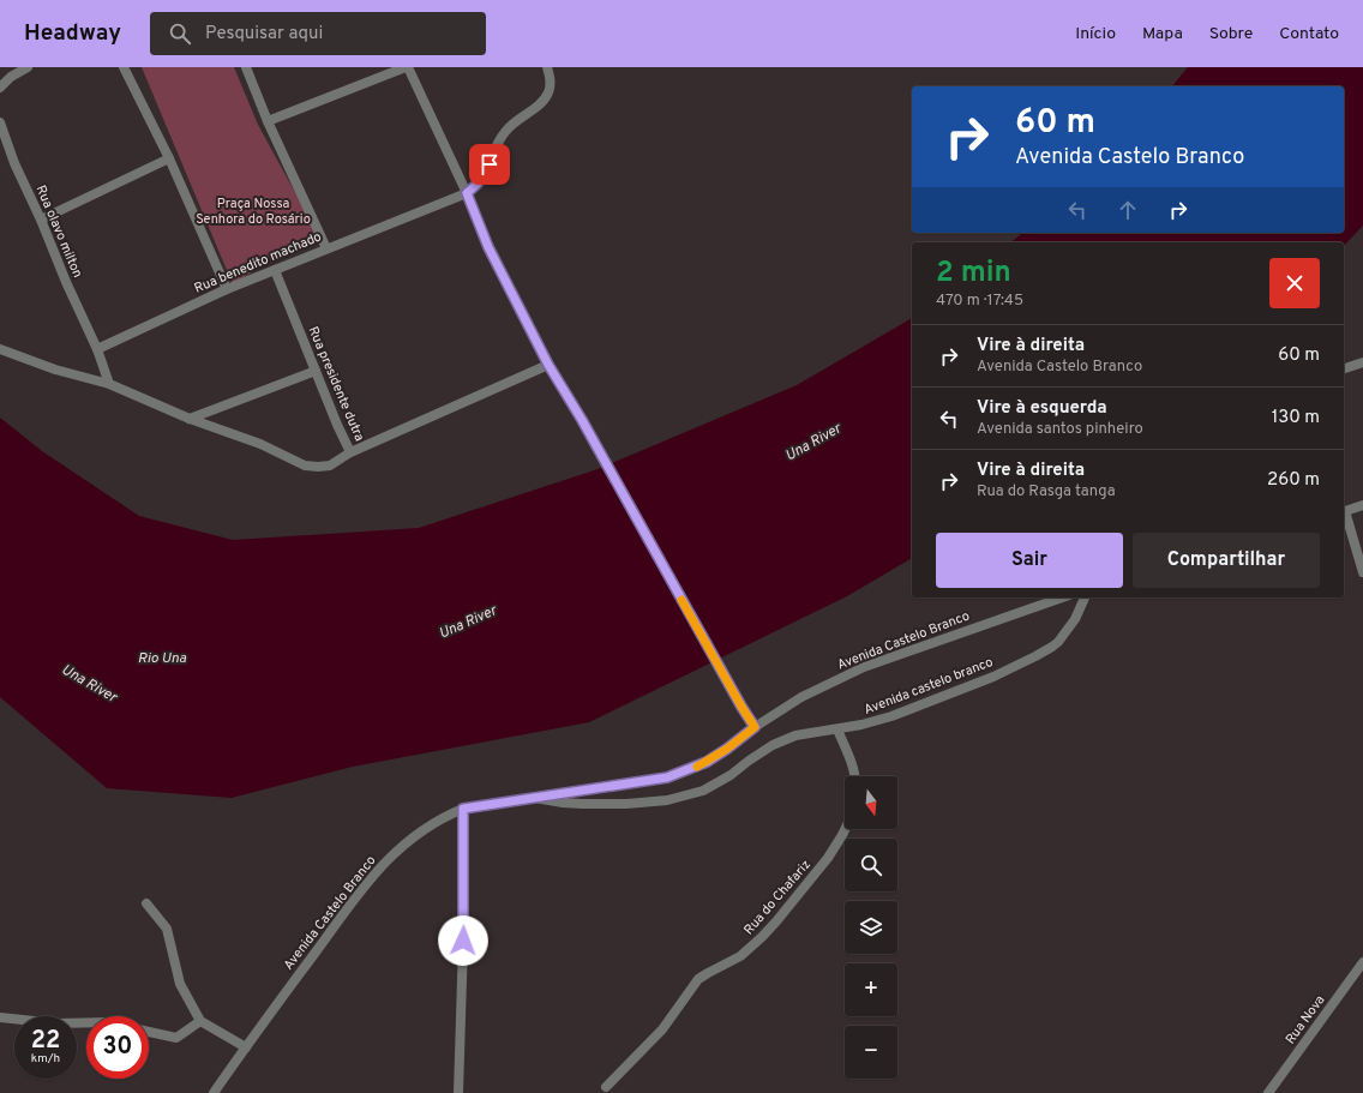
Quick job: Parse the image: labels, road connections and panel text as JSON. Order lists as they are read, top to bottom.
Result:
{
  "streets": {
    "street": [
      "Rua olavo milton",
      "Rua benedito machado",
      "Rua presidente dutra",
      "Avenida Castelo Branco",
      "Avenida castelo branco",
      "Rua do Chafariz",
      "Rua Nova"
    ]
  },
  "crossings": [
    ["Rua olavo milton", "Rua benedito machado"],
    ["Rua benedito machado", "Rua presidente dutra"],
    ["Avenida Castelo Branco", "Avenida castelo branco"]
  ],
  "water": ["Una River", "Rio Una"],
  "parks": ["Praça Nossa Senhora do Rosário"],
  "north": "bottom",
  "page": {
    "header": "Headway",
    "search": "Pesquisar aqui",
    "nav": [
      "Início",
      "Mapa",
      "Sobre",
      "Contato"
    ],
    "turn": ["60 m", "Avenida Castelo Branco"],
    "heading": ["2 min", "470 m · 17:45"],
    "list": [
      {
        "name": "Vire à direita",
        "note": "Avenida Castelo Branco",
        "value": "60 m"
      },
      {
        "name": "Vire à esquerda",
        "note": "Avenida santos pinheiro",
        "value": "130 m"
      },
      {
        "name": "Vire à direita",
        "note": "Rua do Rasga tanga",
        "value": "260 m"
      }
    ],
    "buttons": ["Sair", "Compartilhar"],
    "map_buttons": ["+", "−"],
    "speed": "22 km/h",
    "limit": "30"
  }
}
